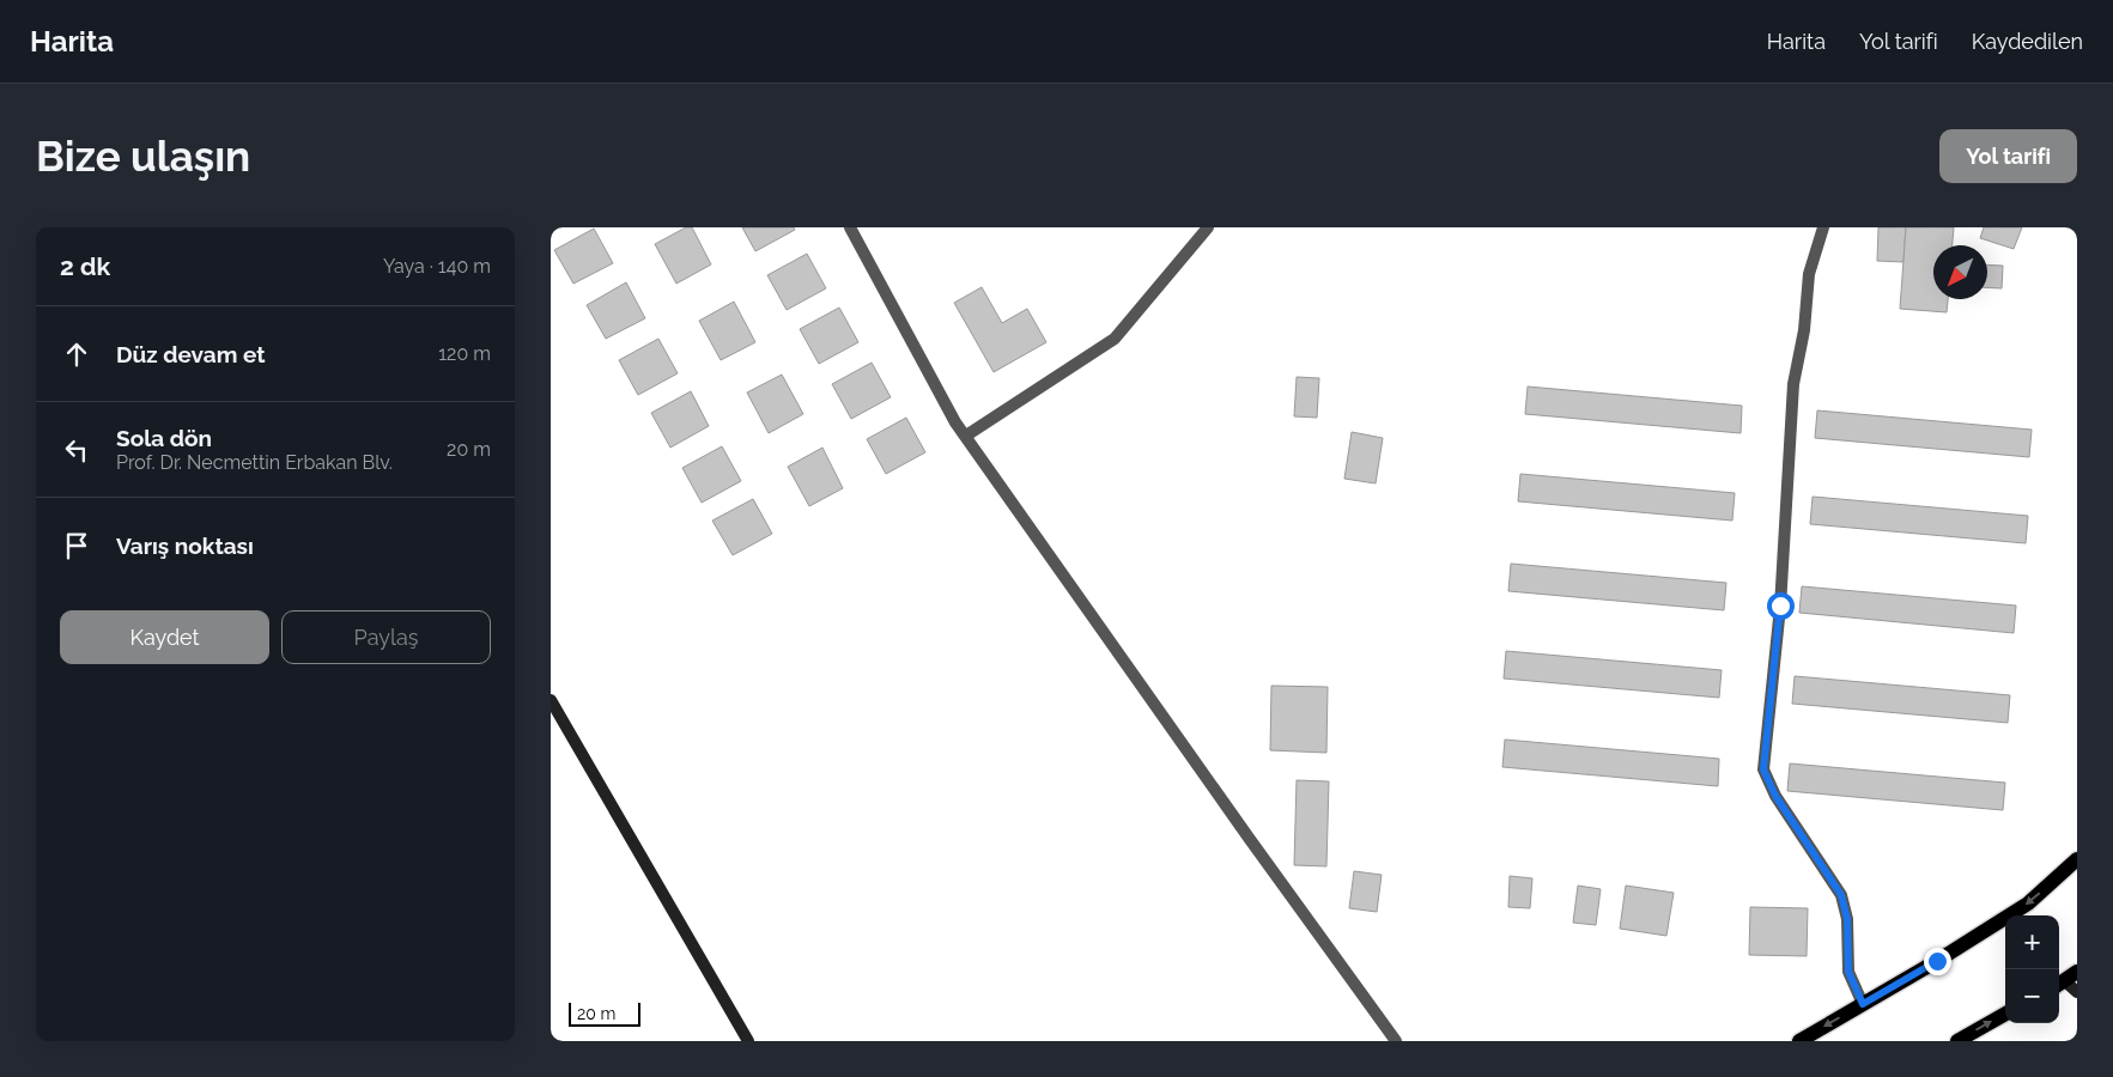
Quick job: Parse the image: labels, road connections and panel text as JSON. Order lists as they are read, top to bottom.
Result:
{
  "scale_bar": "20 m",
  "north": "bottom left",
  "page": {
    "header": "Harita",
    "nav": ["Harita", "Yol tarifi", "Kaydedilen"],
    "buttons": [
      "Yol tarifi",
      ["Kaydet", "Paylaş"]
    ],
    "title": "Bize ulaşın",
    "heading": ["2 dk", "Yaya · 140 m"],
    "list": [
      ["Düz devam et", "120 m"],
      ["Sola dön", "Prof. Dr. Necmettin Erbakan Blv.", "20 m"],
      "Varış noktası"
    ],
    "map_buttons": ["+", "−"],
    "scale": "20 m"
  }
}
